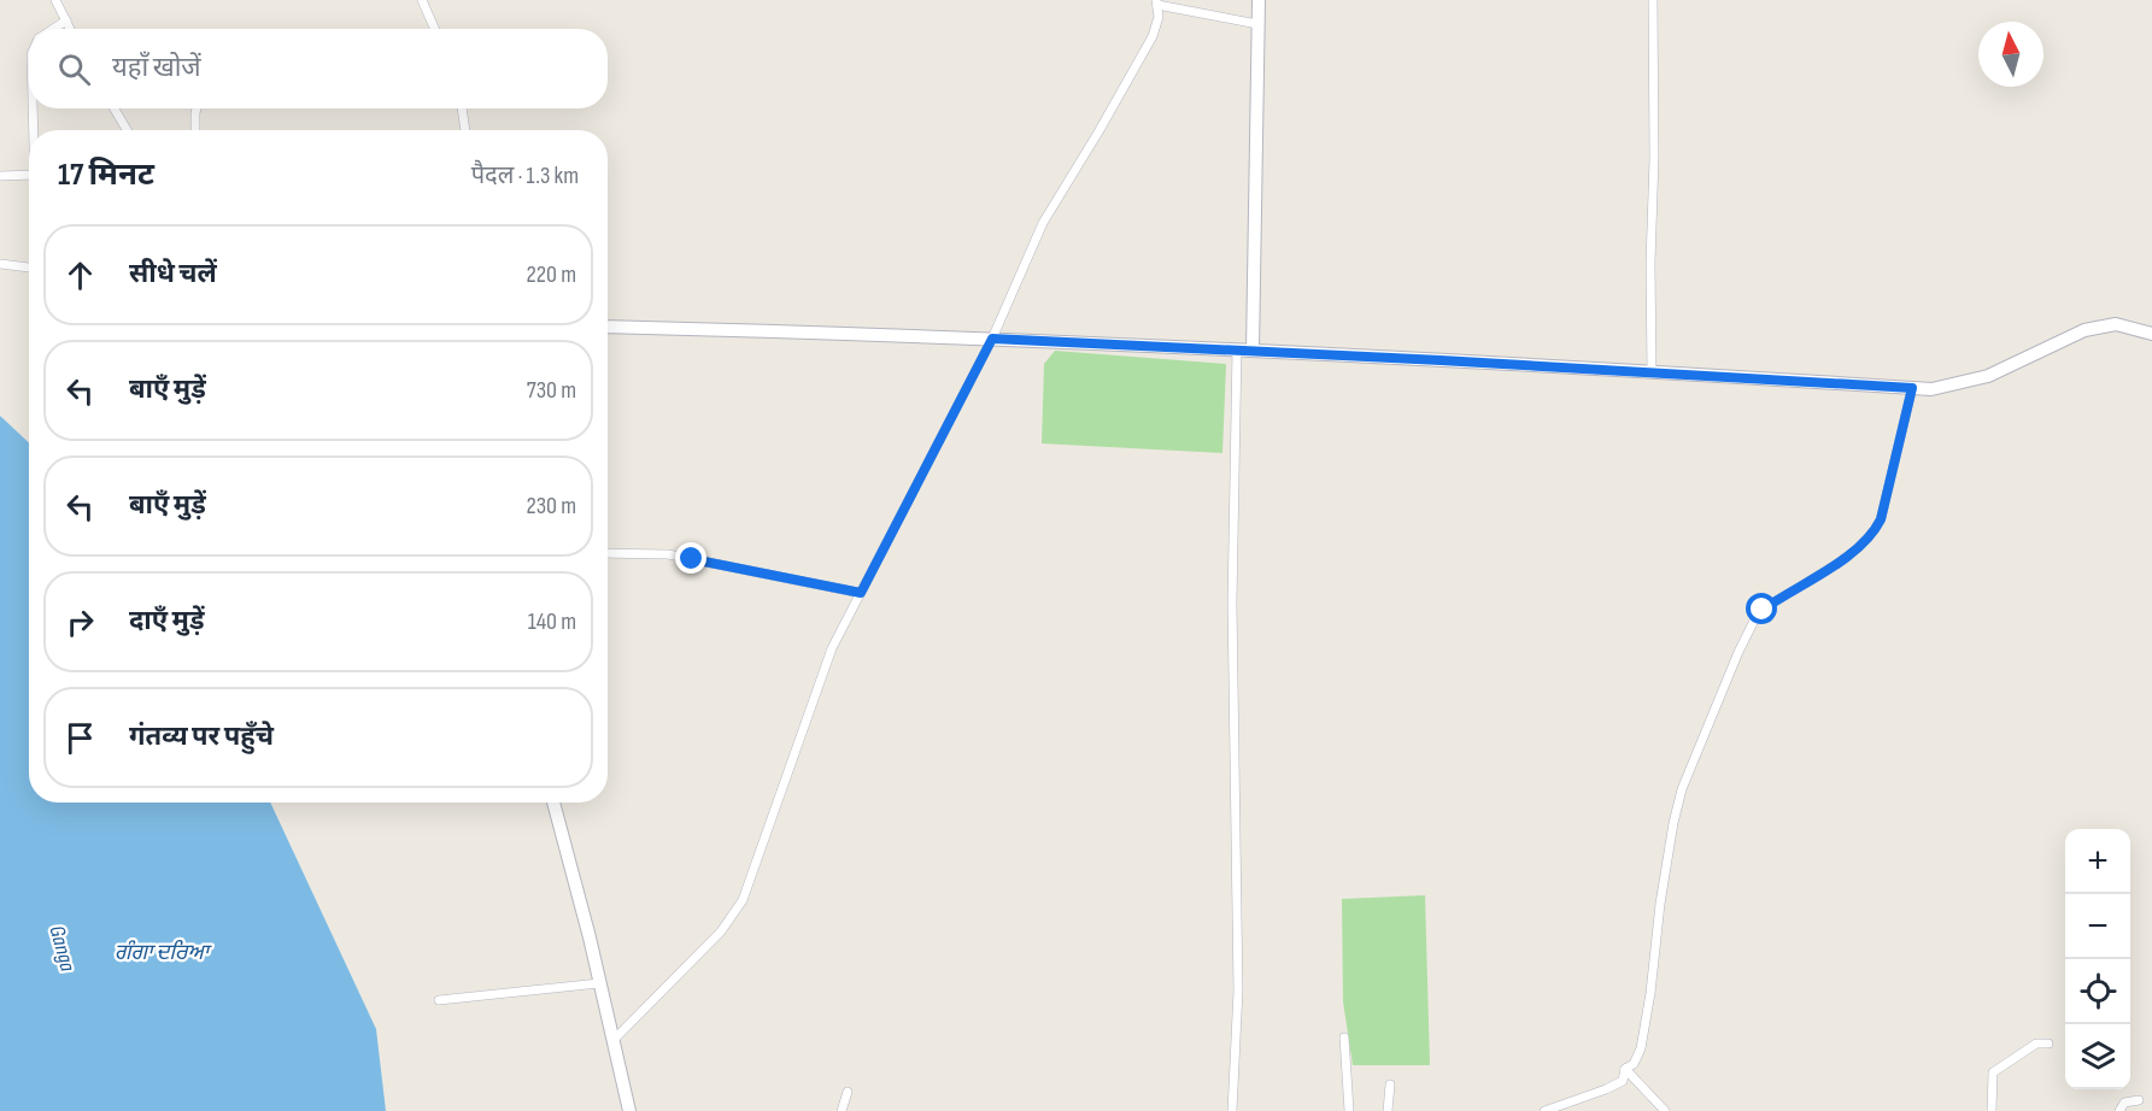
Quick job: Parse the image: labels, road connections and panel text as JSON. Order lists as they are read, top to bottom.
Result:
{
  "water": ["Ganga", "ਗੰਗਾ ਦਰਿਆ"],
  "north": "top",
  "page": {
    "search": "यहाँ खोजें",
    "heading": ["17 मिनट", "पैदल · 1.3 km"],
    "list": [
      ["सीधे चलें", "220 m"],
      ["बाएँ मुड़ें", "730 m"],
      ["बाएँ मुड़ें", "230 m"],
      ["दाएँ मुड़ें", "140 m"],
      "गंतव्य पर पहुँचे"
    ],
    "map_buttons": ["+", "−"]
  }
}
